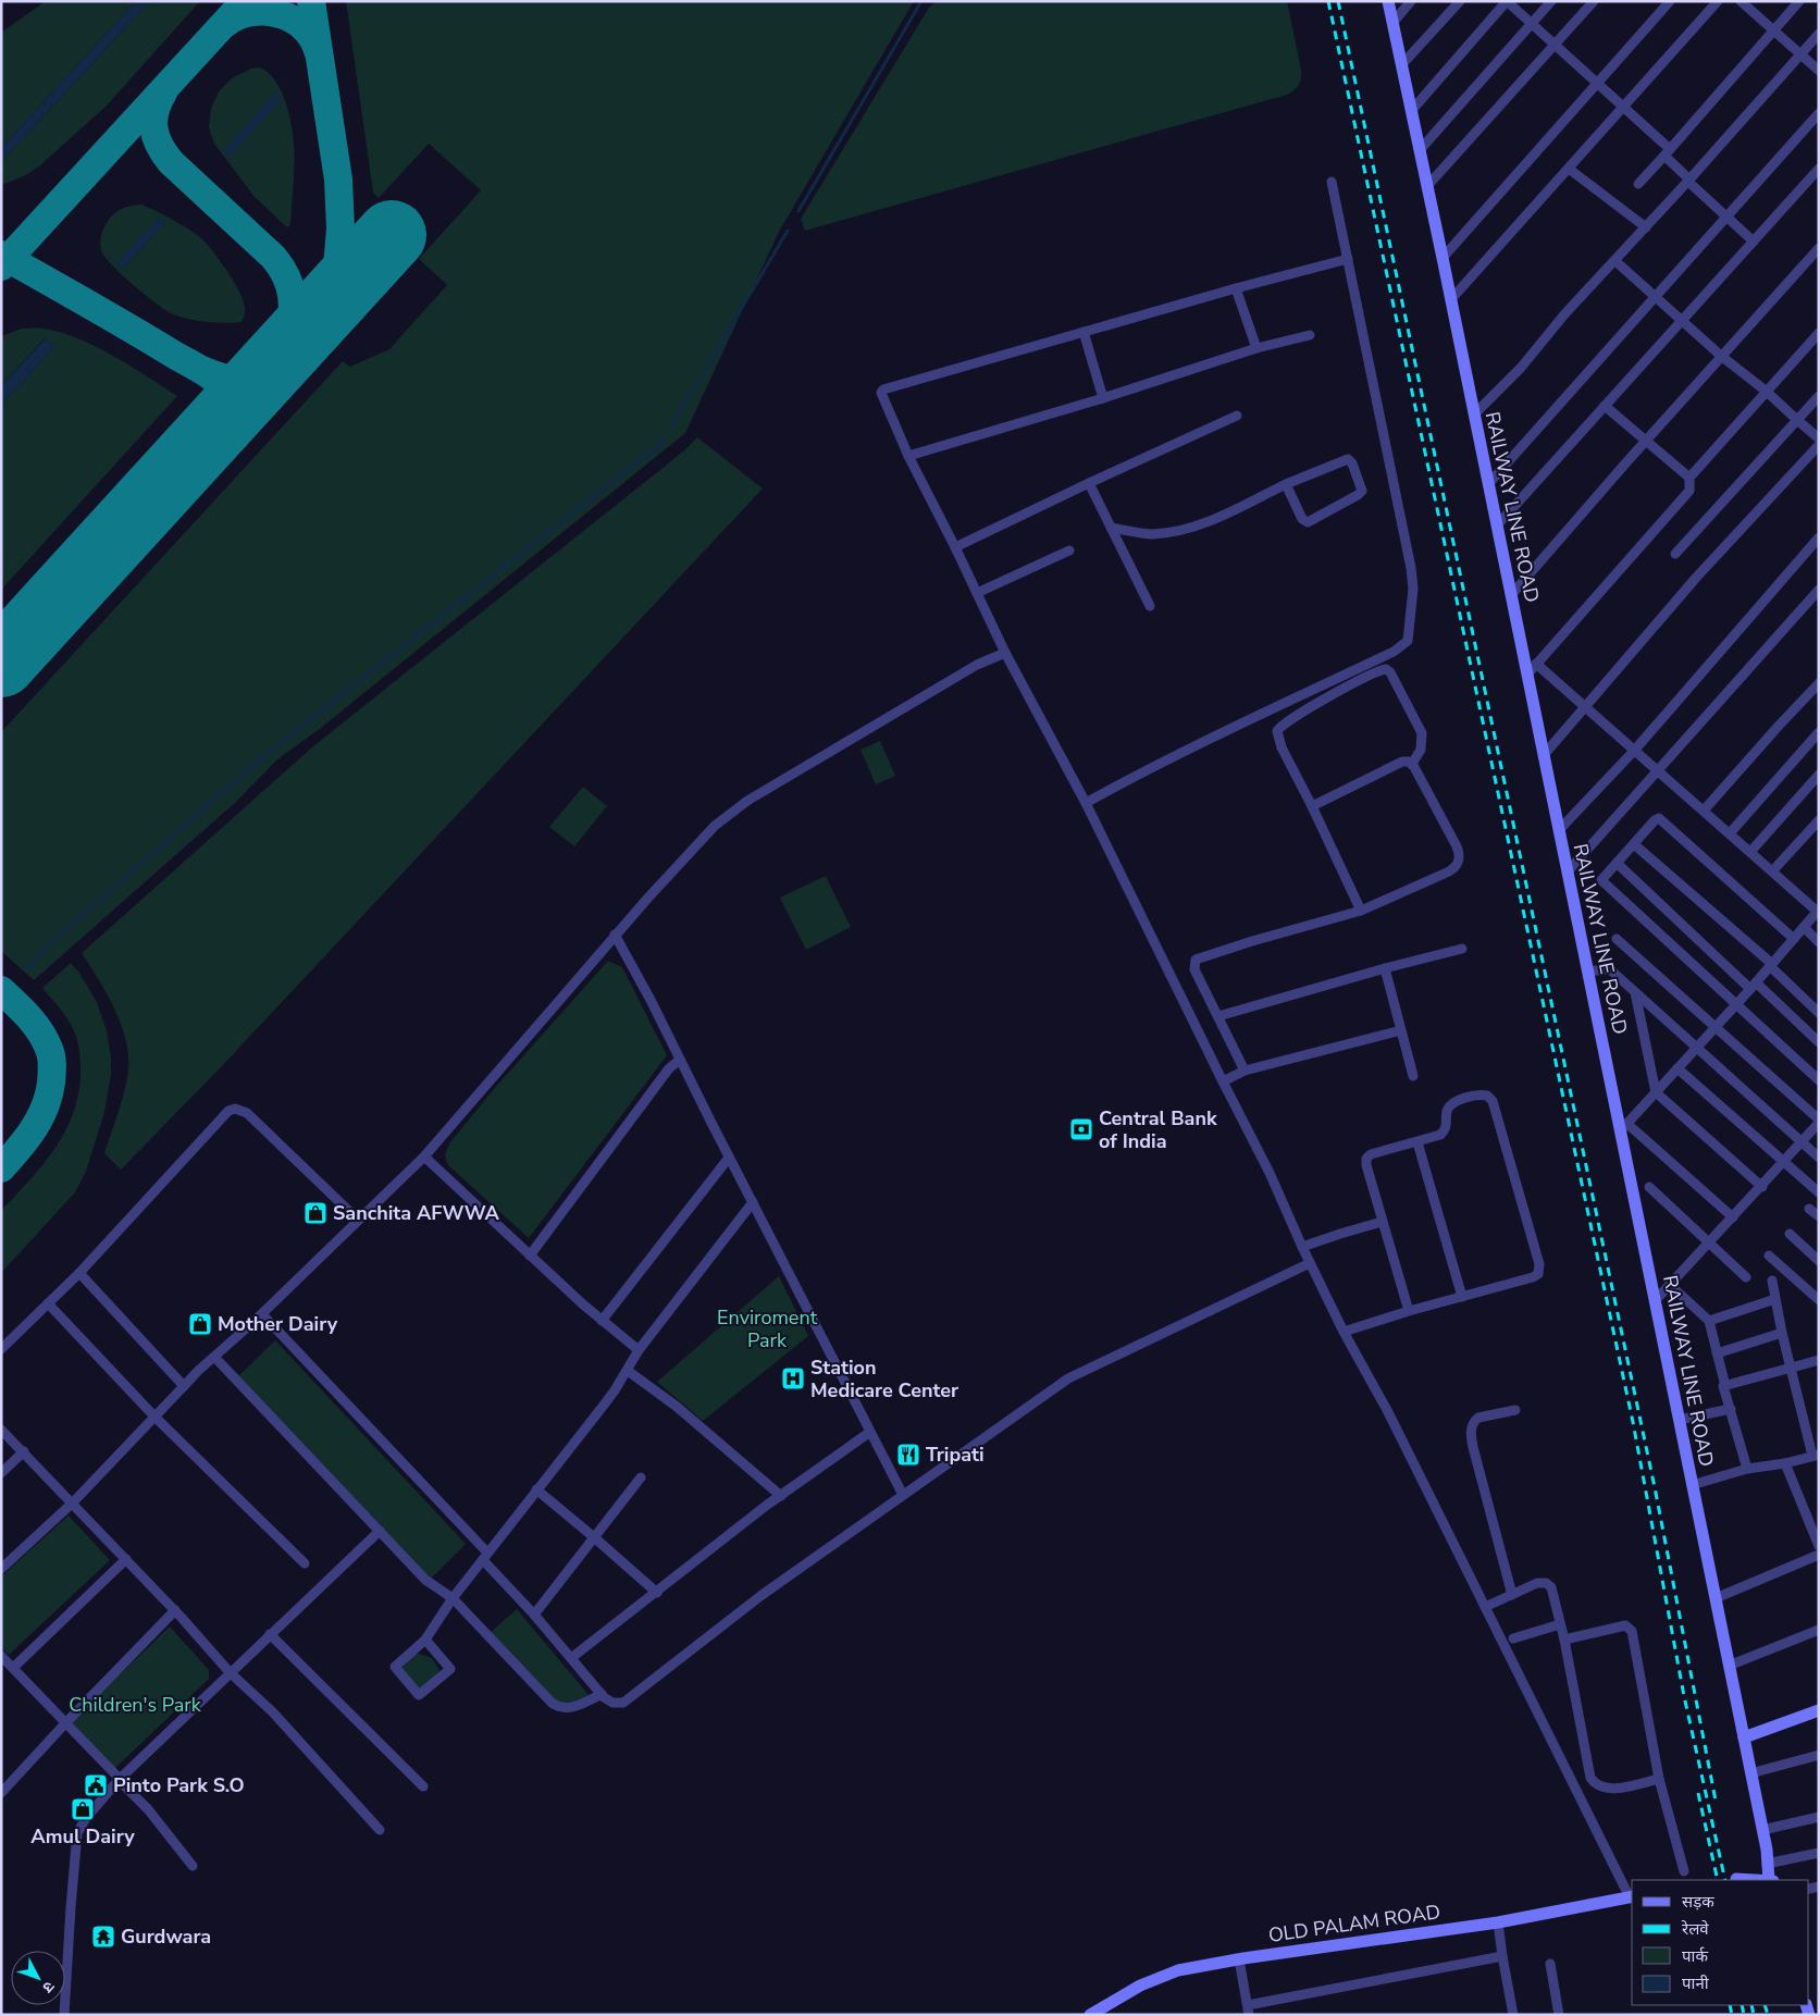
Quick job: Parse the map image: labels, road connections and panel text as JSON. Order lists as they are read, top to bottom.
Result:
{
  "streets": {
    "street": ["RAILWAY LINE ROAD", "OLD PALAM ROAD"]
  },
  "parks": ["Enviroment Park", "Children's Park"],
  "places": {
    "bank": ["Central Bank of India"],
    "shop": ["Sanchita AFWWA", "Mother Dairy", "Amul Dairy"],
    "hospital": ["Station Medicare Center"],
    "restaurant": ["Tripati"],
    "public building": ["Pinto Park S.O"],
    "temple": ["Gurdwara"]
  },
  "legend": [
    "सड़क",
    "रेलवे",
    "पार्क",
    "पानी"
  ],
  "north": "bottom right"
}
